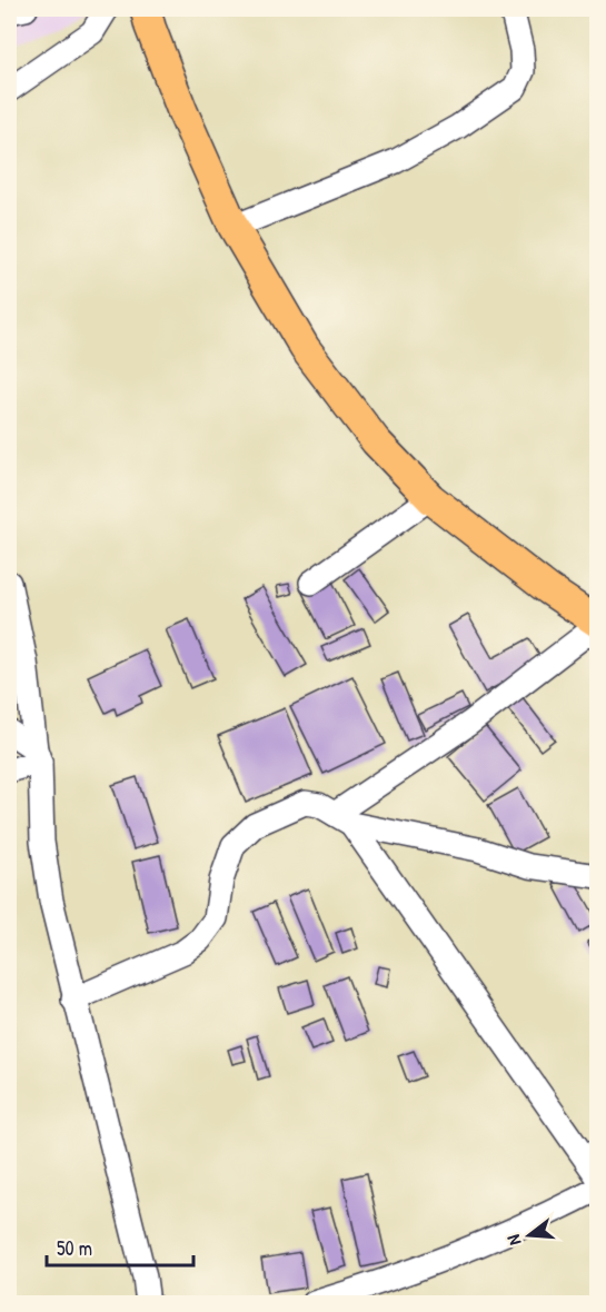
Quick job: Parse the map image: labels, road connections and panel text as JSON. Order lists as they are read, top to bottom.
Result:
{
  "scale_bar": "50 m",
  "north": "left"
}
